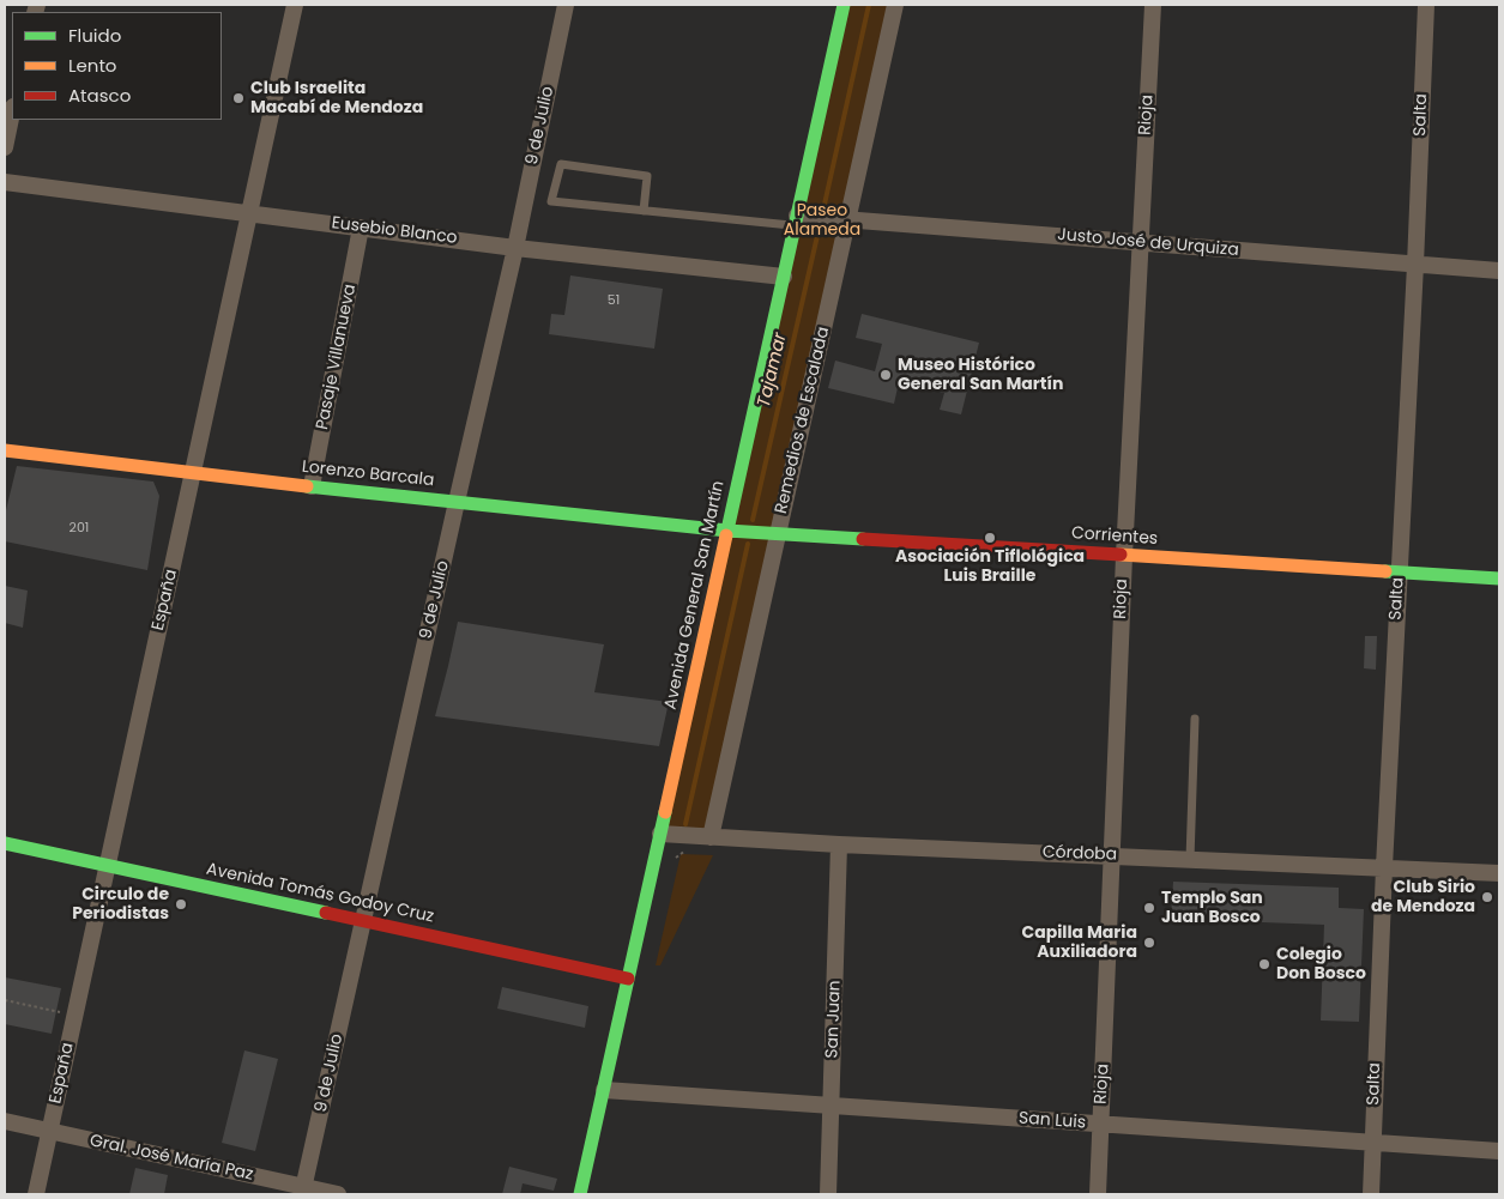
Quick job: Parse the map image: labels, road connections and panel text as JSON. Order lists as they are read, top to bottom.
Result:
{
  "streets": {
    "main road": [
      "Lorenzo Barcala",
      "Corrientes",
      "Avenida General San Martín",
      "Avenida Tomás Godoy Cruz"
    ],
    "street": [
      "Rioja",
      "Salta",
      "9 de Julio",
      "Eusebio Blanco",
      "Justo José de Urquiza",
      "Pasaje Villanueva",
      "Remedios de Escalada",
      "España",
      "Córdoba",
      "San Juan",
      "San Luis",
      "Gral. José María Paz"
    ]
  },
  "crossings": [
    ["Rioja", "Justo José de Urquiza"],
    ["Rioja", "Corrientes"],
    ["Rioja", "Córdoba"],
    ["Rioja", "San Luis"],
    ["Salta", "Justo José de Urquiza"],
    ["Salta", "Corrientes"],
    ["Salta", "Córdoba"],
    ["Salta", "San Luis"],
    ["9 de Julio", "Eusebio Blanco"],
    ["9 de Julio", "Lorenzo Barcala"],
    ["9 de Julio", "Avenida Tomás Godoy Cruz"],
    ["9 de Julio", "Gral. José María Paz"],
    ["Eusebio Blanco", "Pasaje Villanueva"],
    ["Eusebio Blanco", "Avenida General San Martín"],
    ["Eusebio Blanco", "España"],
    ["Justo José de Urquiza", "Remedios de Escalada"],
    ["Justo José de Urquiza", "Avenida General San Martín"],
    ["Pasaje Villanueva", "Lorenzo Barcala"],
    ["Remedios de Escalada", "Corrientes"],
    ["Remedios de Escalada", "Córdoba"],
    ["Lorenzo Barcala", "Corrientes"],
    ["Lorenzo Barcala", "Avenida General San Martín"],
    ["Lorenzo Barcala", "España"],
    ["Corrientes", "Avenida General San Martín"],
    ["Avenida General San Martín", "Córdoba"],
    ["Avenida General San Martín", "Avenida Tomás Godoy Cruz"],
    ["Avenida General San Martín", "San Luis"],
    ["España", "Avenida Tomás Godoy Cruz"],
    ["España", "Gral. José María Paz"],
    ["Córdoba", "San Juan"],
    ["San Juan", "San Luis"]
  ],
  "water": ["Tajamar"],
  "parks": ["Paseo Alameda"],
  "places": [
    "Club Israelita Macabí de Mendoza",
    "Museo Histórico General San Martín",
    "Asociación Tiflológica Luis Braille",
    "Club Sirio de Mendoza",
    "Circulo de Periodistas",
    "Templo San Juan Bosco",
    "Capilla Maria Auxiliadora",
    "Colegio Don Bosco"
  ],
  "house_numbers": ["51", "201"],
  "legend": ["Fluido", "Lento", "Atasco"]
}
